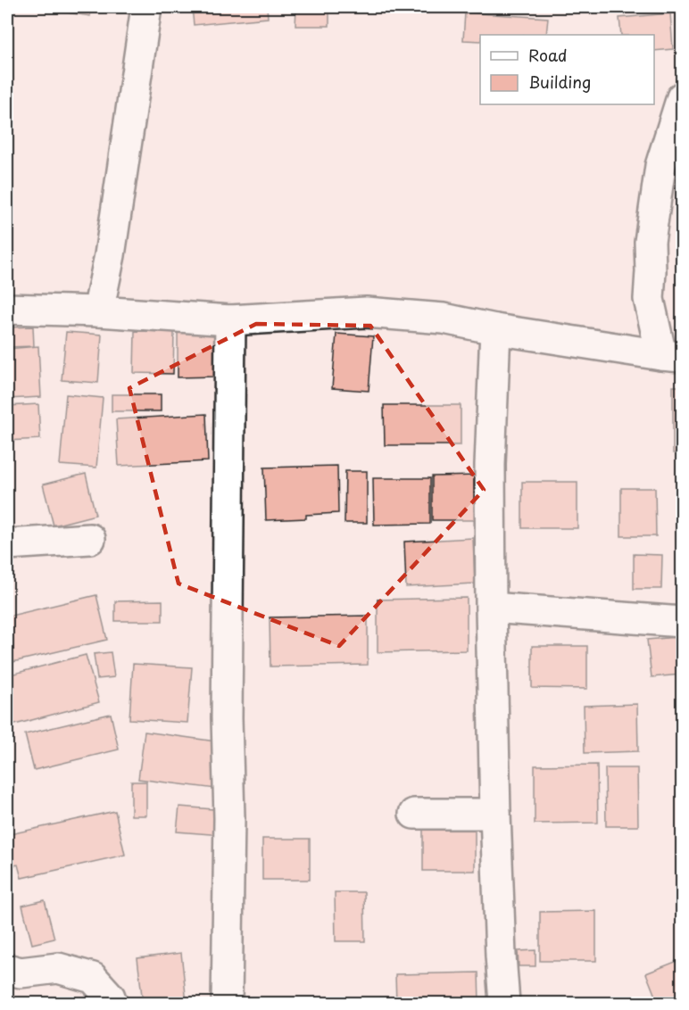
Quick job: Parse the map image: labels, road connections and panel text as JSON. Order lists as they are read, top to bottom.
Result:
{
  "legend": ["Road", "Building"]
}
